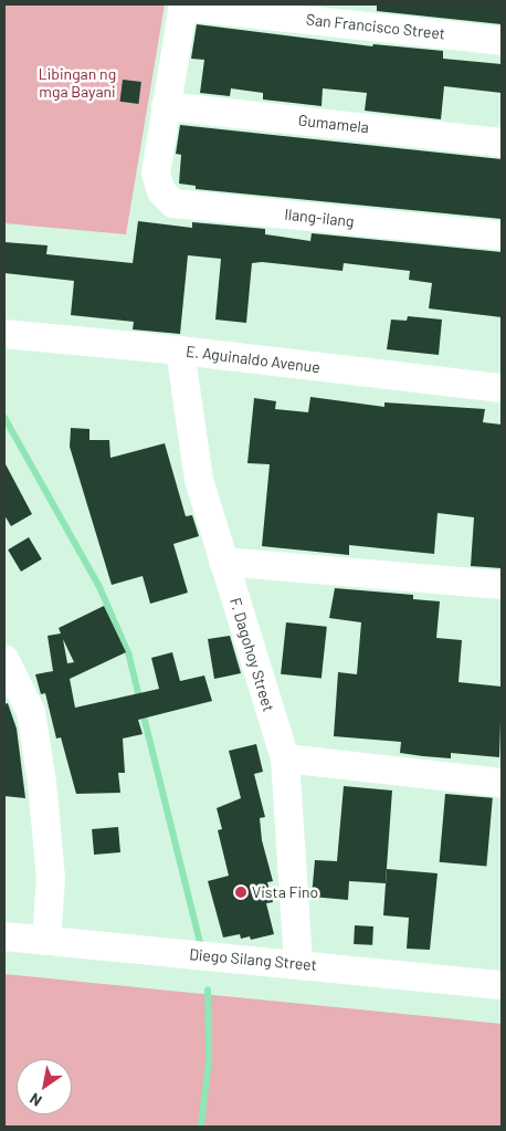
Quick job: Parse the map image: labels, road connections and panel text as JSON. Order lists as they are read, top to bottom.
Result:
{
  "streets": {
    "street": [
      "San Francisco Street",
      "Gumamela",
      "Ilang-ilang",
      "E. Aguinaldo Avenue",
      "F. Dagohoy Street",
      "Diego Silang Street"
    ]
  },
  "crossings": [
    ["Gumamela", "Ilang-ilang"],
    ["E. Aguinaldo Avenue", "F. Dagohoy Street"],
    ["F. Dagohoy Street", "Diego Silang Street"]
  ],
  "parks": ["Libingan ng mga Bayani"],
  "places": ["Vista Fino"],
  "north": "bottom left"
}
